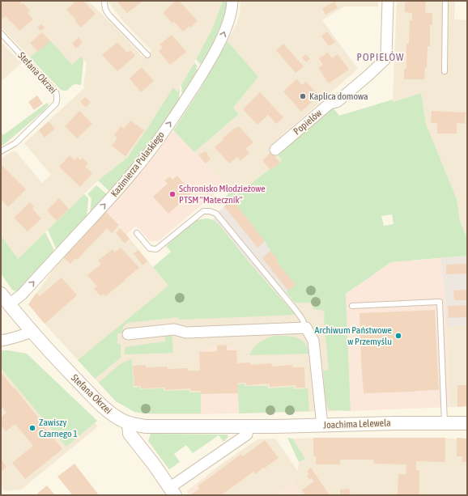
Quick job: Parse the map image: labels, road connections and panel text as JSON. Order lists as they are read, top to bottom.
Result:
{
  "streets": {
    "street": [
      "Stefana Okrzei",
      "Popielów",
      "Kazimierza Pułaskiego",
      "Joachima Lelewela"
    ]
  },
  "crossings": [
    ["Stefana Okrzei", "Kazimierza Pułaskiego"],
    ["Stefana Okrzei", "Joachima Lelewela"]
  ],
  "one_way": ["Kazimierza Pułaskiego"],
  "districts": ["POPIELÓW"],
  "places": [
    "Kaplica domowa",
    "Schronisko Młodzieżowe PTSM \"Matecznik\"",
    "Archiwum Państwowe w Przemyślu",
    "Zawiszy Czarnego 1"
  ]
}
